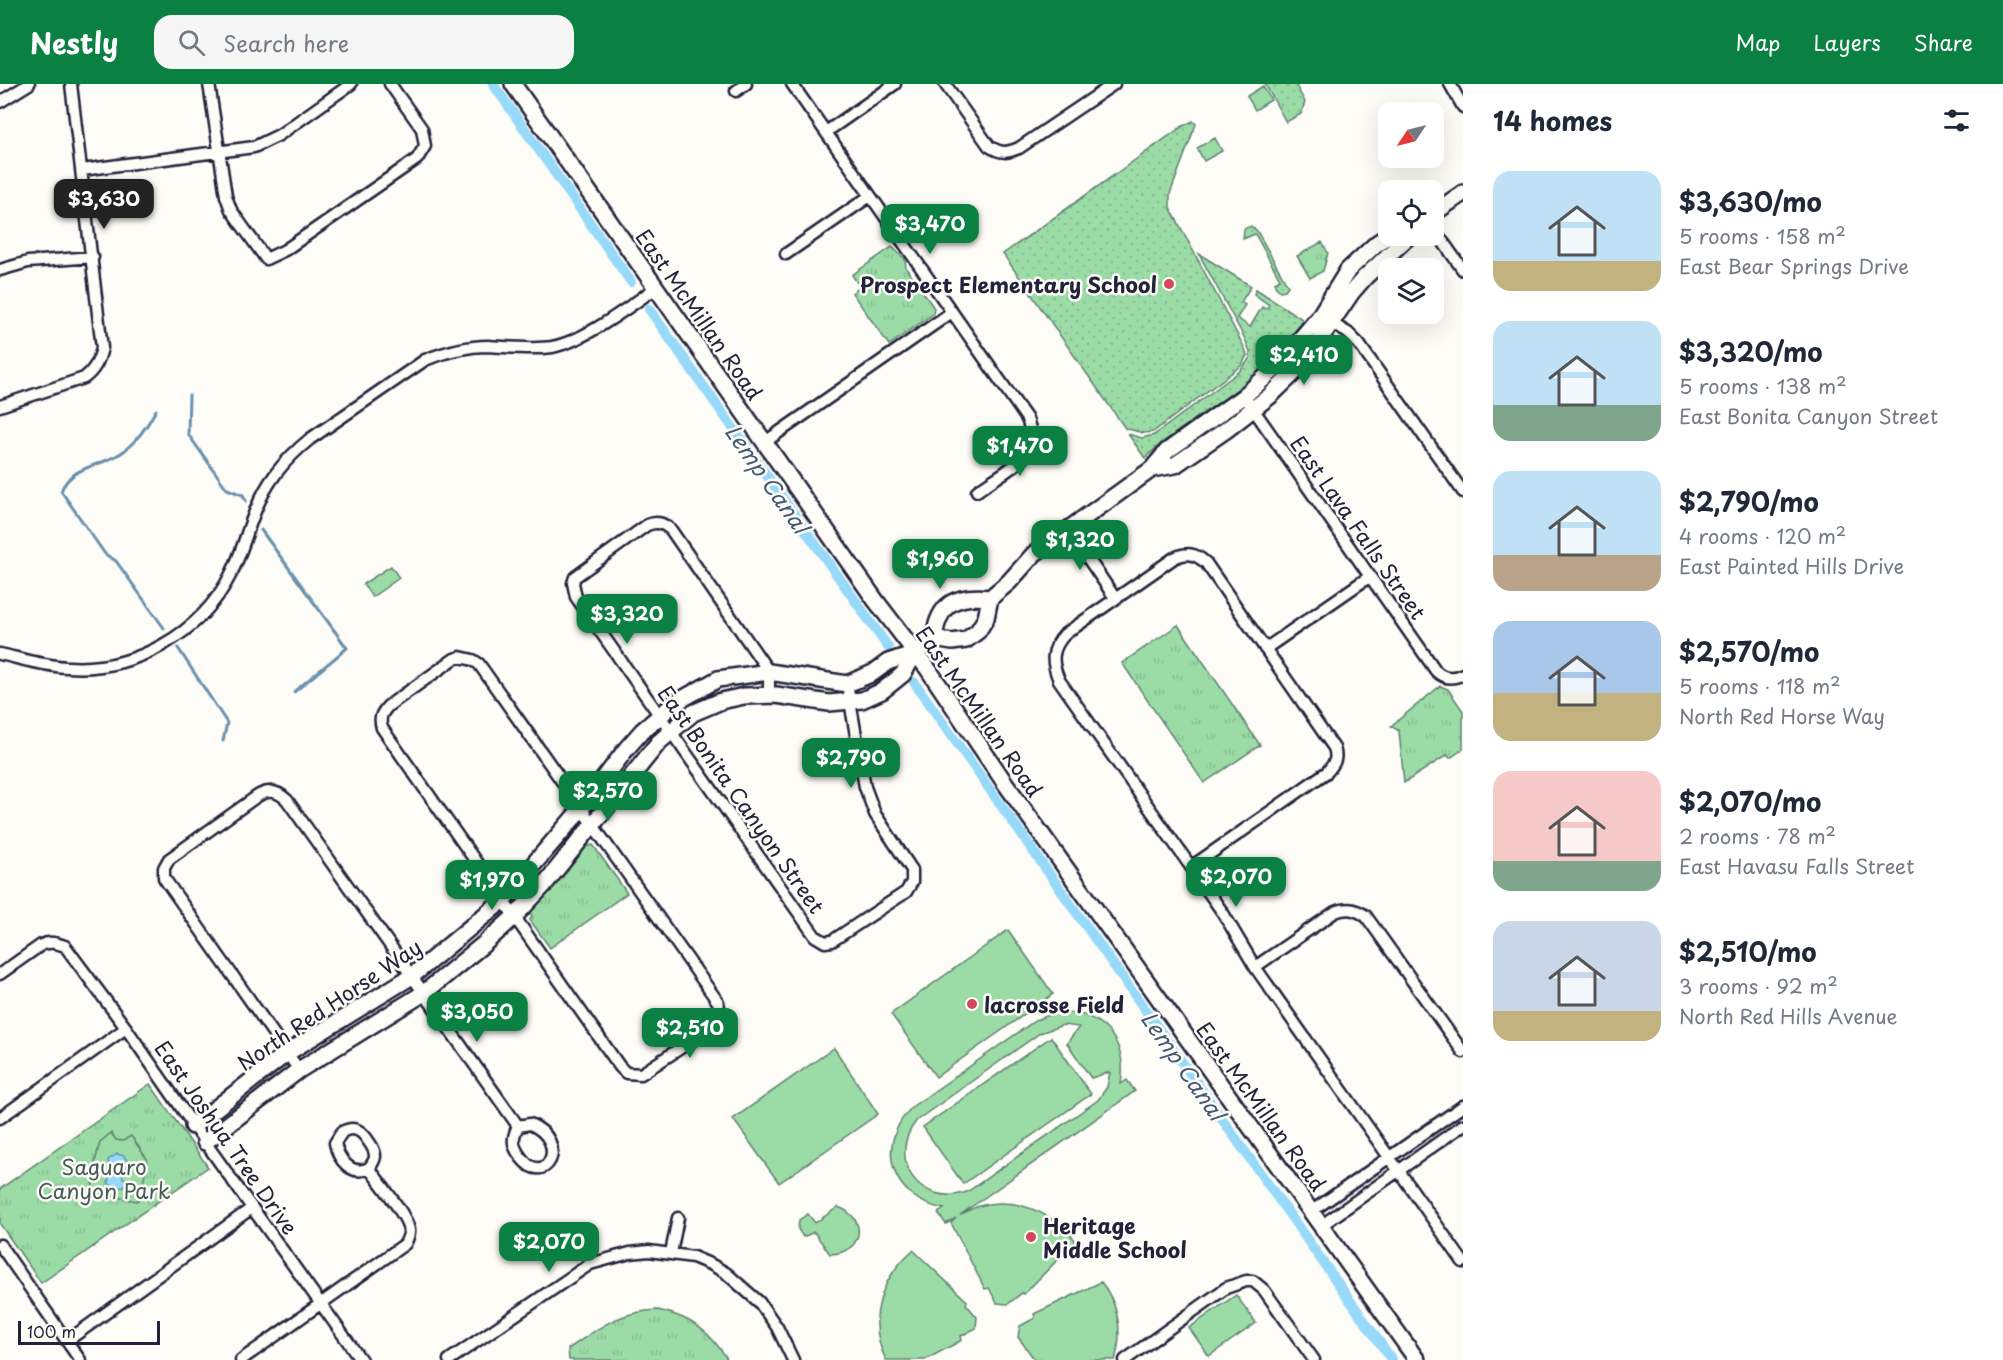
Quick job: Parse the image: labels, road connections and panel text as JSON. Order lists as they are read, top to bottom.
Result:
{
  "streets": {
    "street": [
      "East McMillan Road",
      "East Lava Falls Street",
      "East Bonita Canyon Street",
      "North Red Horse Way",
      "East Joshua Tree Drive"
    ]
  },
  "crossings": [
    ["East McMillan Road", "North Red Horse Way"],
    ["East Bonita Canyon Street", "North Red Horse Way"],
    ["North Red Horse Way", "East Joshua Tree Drive"]
  ],
  "water": ["Lemp Canal"],
  "parks": ["Saguaro Canyon Park"],
  "places": ["Prospect Elementary School", "lacrosse Field", "Heritage Middle School"],
  "scale_bar": "100 m",
  "north": "bottom left",
  "page": {
    "header": "Nestly",
    "search": "Search here",
    "nav": ["Map", "Layers", "Share"],
    "heading": "14 homes",
    "list": [
      {
        "name": "$3,630/mo",
        "note": "5 rooms · 158 m² · East Bear Springs Drive"
      },
      {
        "name": "$3,320/mo",
        "note": "5 rooms · 138 m² · East Bonita Canyon Street"
      },
      {
        "name": "$2,790/mo",
        "note": "4 rooms · 120 m² · East Painted Hills Drive"
      },
      {
        "name": "$2,570/mo",
        "note": "5 rooms · 118 m² · North Red Horse Way"
      },
      {
        "name": "$2,070/mo",
        "note": "2 rooms · 78 m² · East Havasu Falls Street"
      },
      {
        "name": "$2,510/mo",
        "note": "3 rooms · 92 m² · North Red Hills Avenue"
      }
    ],
    "price": [
      "$3,630",
      "$3,470",
      "$2,410",
      "$1,470",
      "$1,320",
      "$1,960",
      "$3,320",
      "$2,790",
      "$2,570",
      "$2,070",
      "$1,970",
      "$3,050",
      "$2,510",
      "$2,070"
    ],
    "scale": "100 m"
  }
}
